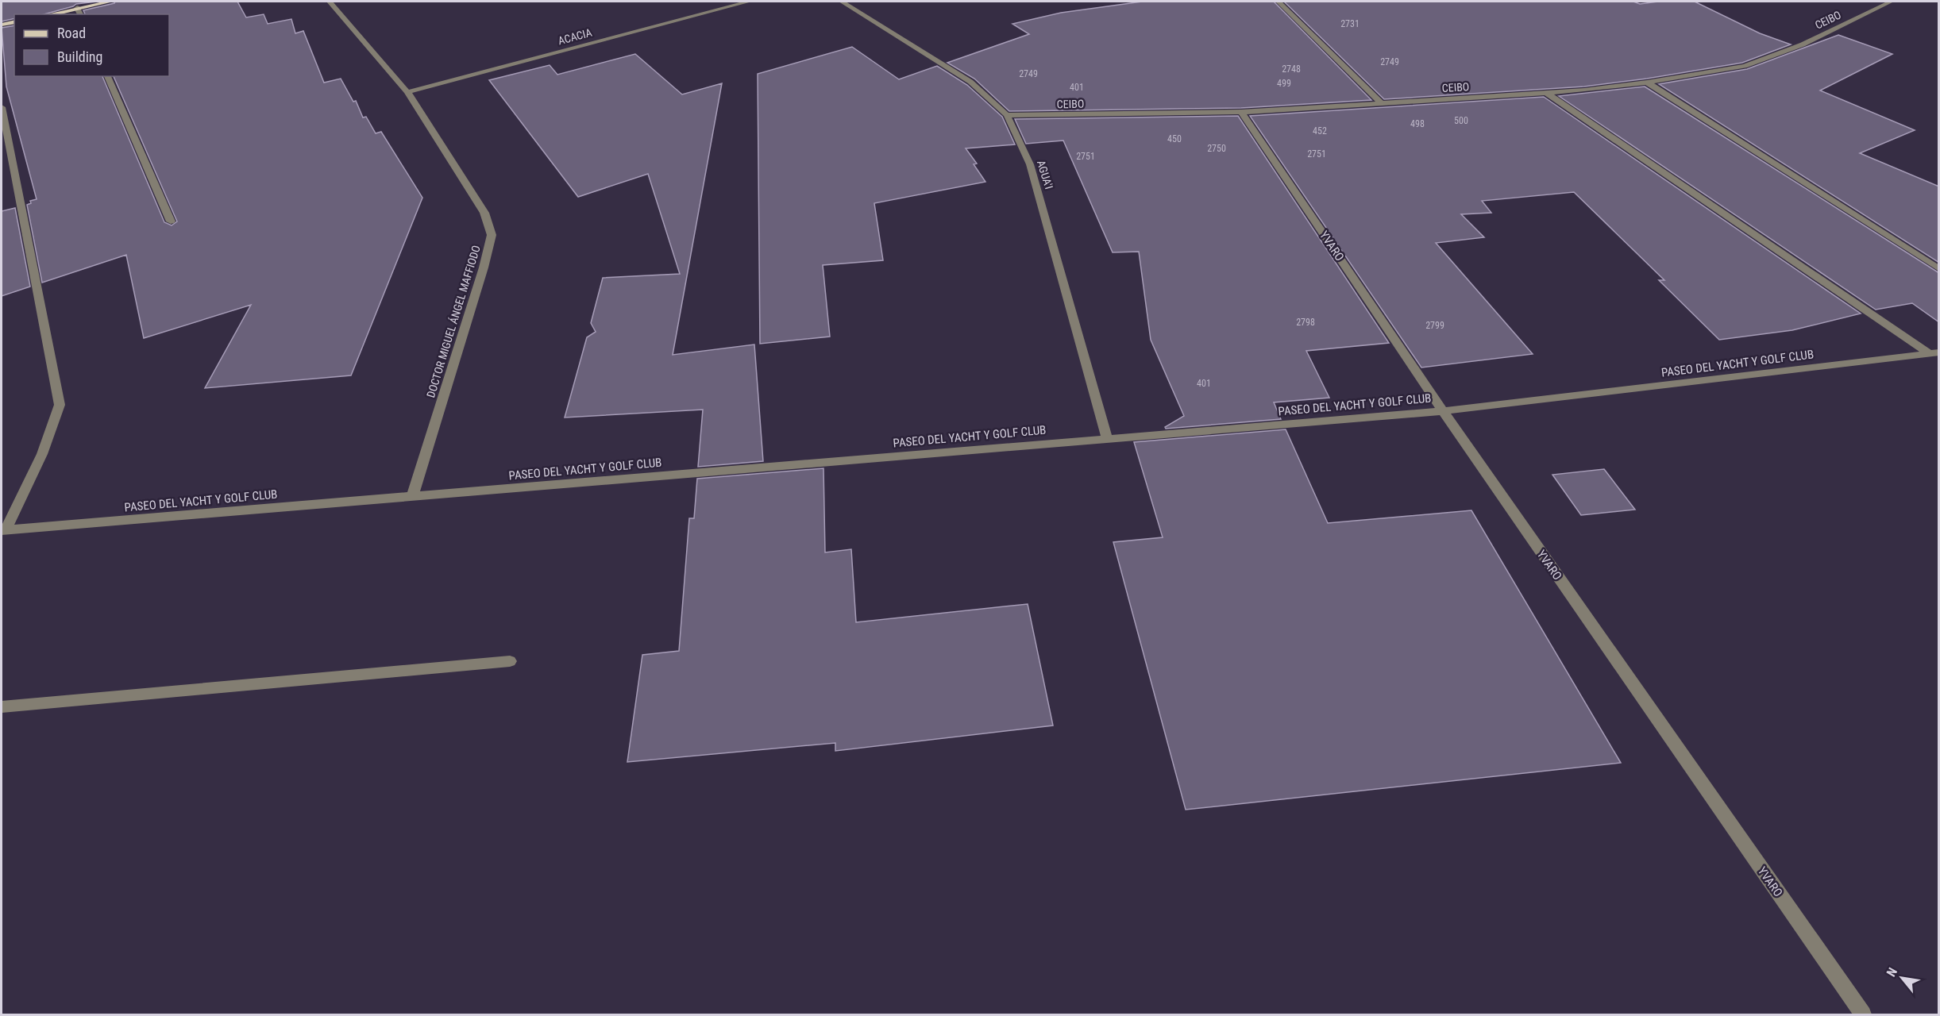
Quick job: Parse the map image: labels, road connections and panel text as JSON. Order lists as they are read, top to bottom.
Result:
{
  "streets": {
    "street": [
      "CEIBO",
      "ACACIA",
      "AGUA'I",
      "YVARO",
      "DOCTOR MIGUEL ÁNGEL MAFFIODO",
      "PASEO DEL YACHT Y GOLF CLUB"
    ]
  },
  "crossings": [
    ["CEIBO", "AGUA'I"],
    ["CEIBO", "YVARO"],
    ["ACACIA", "DOCTOR MIGUEL ÁNGEL MAFFIODO"],
    ["AGUA'I", "PASEO DEL YACHT Y GOLF CLUB"],
    ["YVARO", "PASEO DEL YACHT Y GOLF CLUB"],
    ["DOCTOR MIGUEL ÁNGEL MAFFIODO", "PASEO DEL YACHT Y GOLF CLUB"]
  ],
  "house_numbers": [
    "2731",
    "2749",
    "2748",
    "2749",
    "499",
    "401",
    "500",
    "498",
    "452",
    "450",
    "2750",
    "2751",
    "2751",
    "2798",
    "2799",
    "401"
  ],
  "legend": ["Road", "Building"],
  "north": "top left"
}
